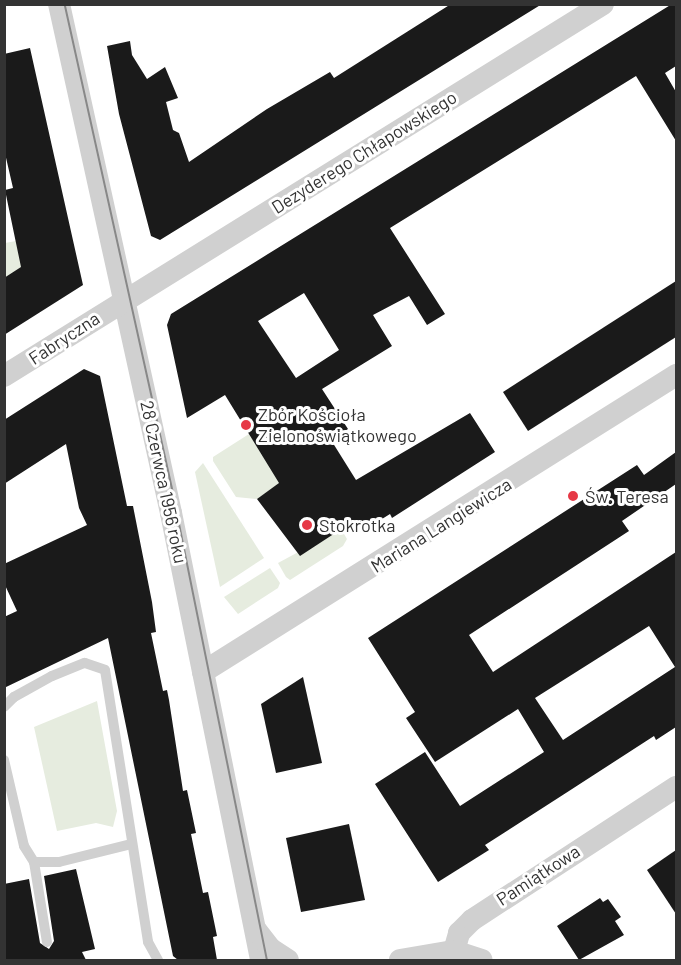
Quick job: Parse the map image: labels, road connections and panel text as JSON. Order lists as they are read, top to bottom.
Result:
{
  "streets": {
    "street": [
      "Dezyderego Chłapowskiego",
      "Fabryczna",
      "28 Czerwca 1956 roku",
      "Mariana Langiewicza",
      "Pamiątkowa"
    ]
  },
  "crossings": [
    ["Dezyderego Chłapowskiego", "Fabryczna"],
    ["Dezyderego Chłapowskiego", "28 Czerwca 1956 roku"],
    ["Fabryczna", "28 Czerwca 1956 roku"],
    ["28 Czerwca 1956 roku", "Mariana Langiewicza"]
  ],
  "places": ["Zbór Kościoła Zielonoświątkowego", "Św. Teresa", "Stokrotka"]
}
